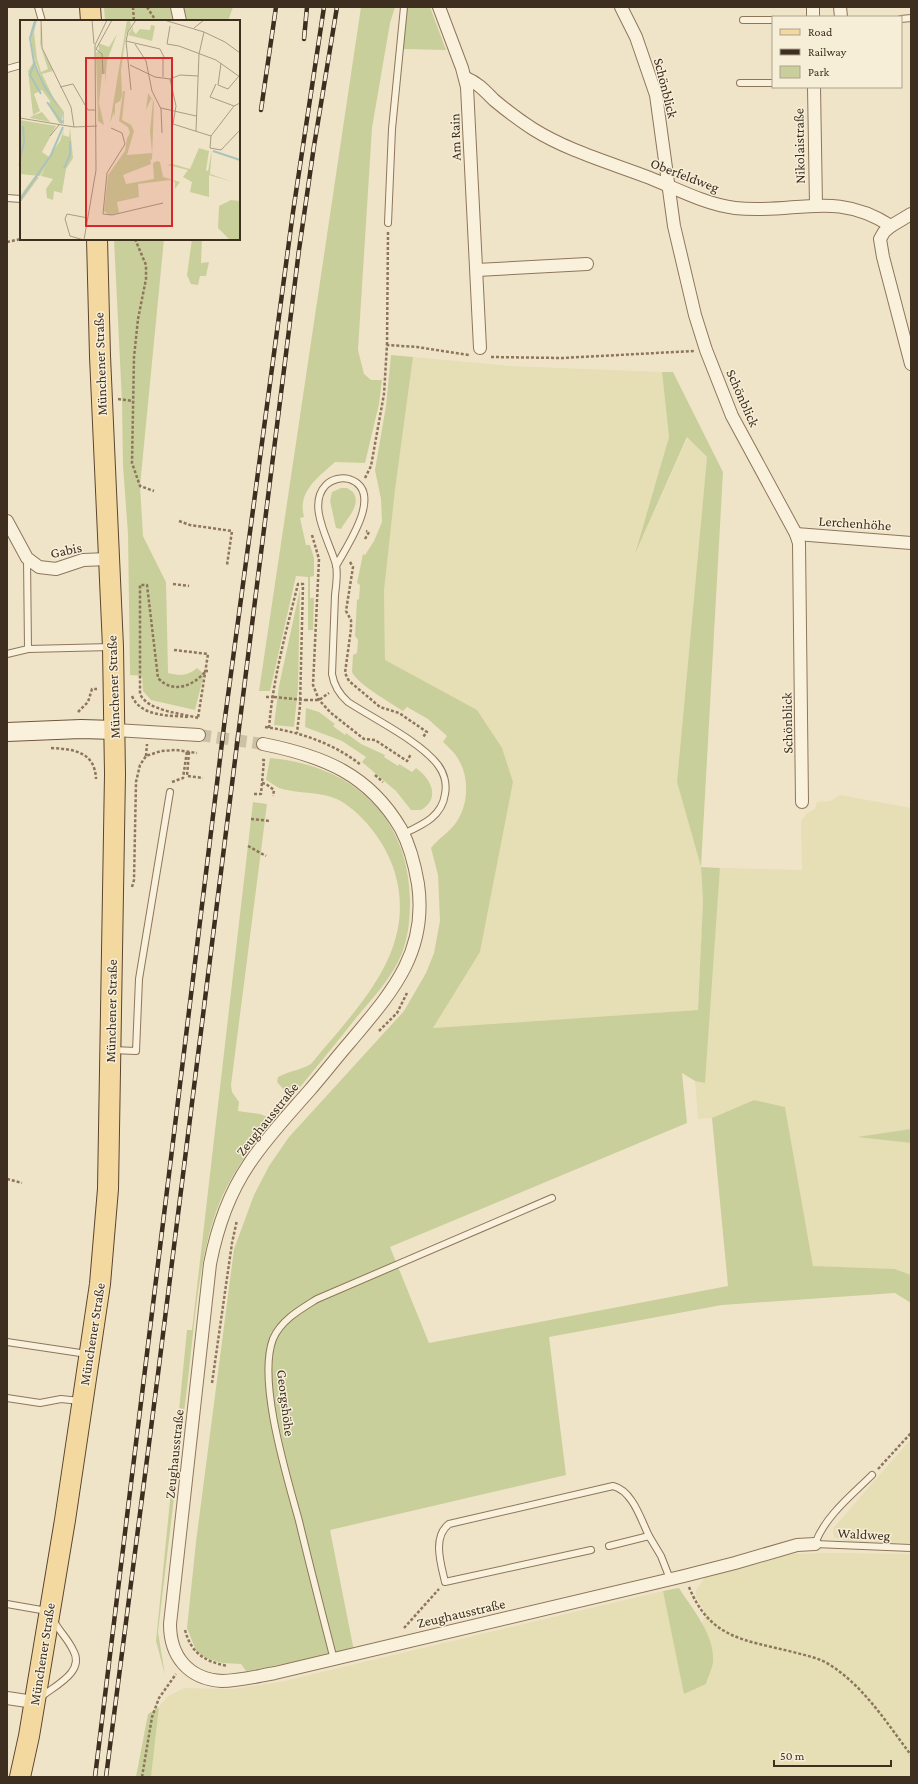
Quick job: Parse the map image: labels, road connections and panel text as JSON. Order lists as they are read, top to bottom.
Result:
{
  "streets": {
    "main road": ["Münchener Straße"],
    "street": [
      "Schönblick",
      "Am Rain",
      "Nikolaistraße",
      "Oberfeldweg",
      "Lerchenhöhe",
      "Gabis",
      "Zeughausstraße"
    ],
    "lane": ["Georgshöhe", "Waldweg"]
  },
  "crossings": [
    ["Schönblick", "Oberfeldweg"],
    ["Schönblick", "Lerchenhöhe"],
    ["Am Rain", "Oberfeldweg"],
    ["Nikolaistraße", "Oberfeldweg"],
    ["Münchener Straße", "Gabis"],
    ["Zeughausstraße", "Georgshöhe"],
    ["Zeughausstraße", "Waldweg"]
  ],
  "legend": ["Road", "Railway", "Park"],
  "scale_bar": "50 m"
}
